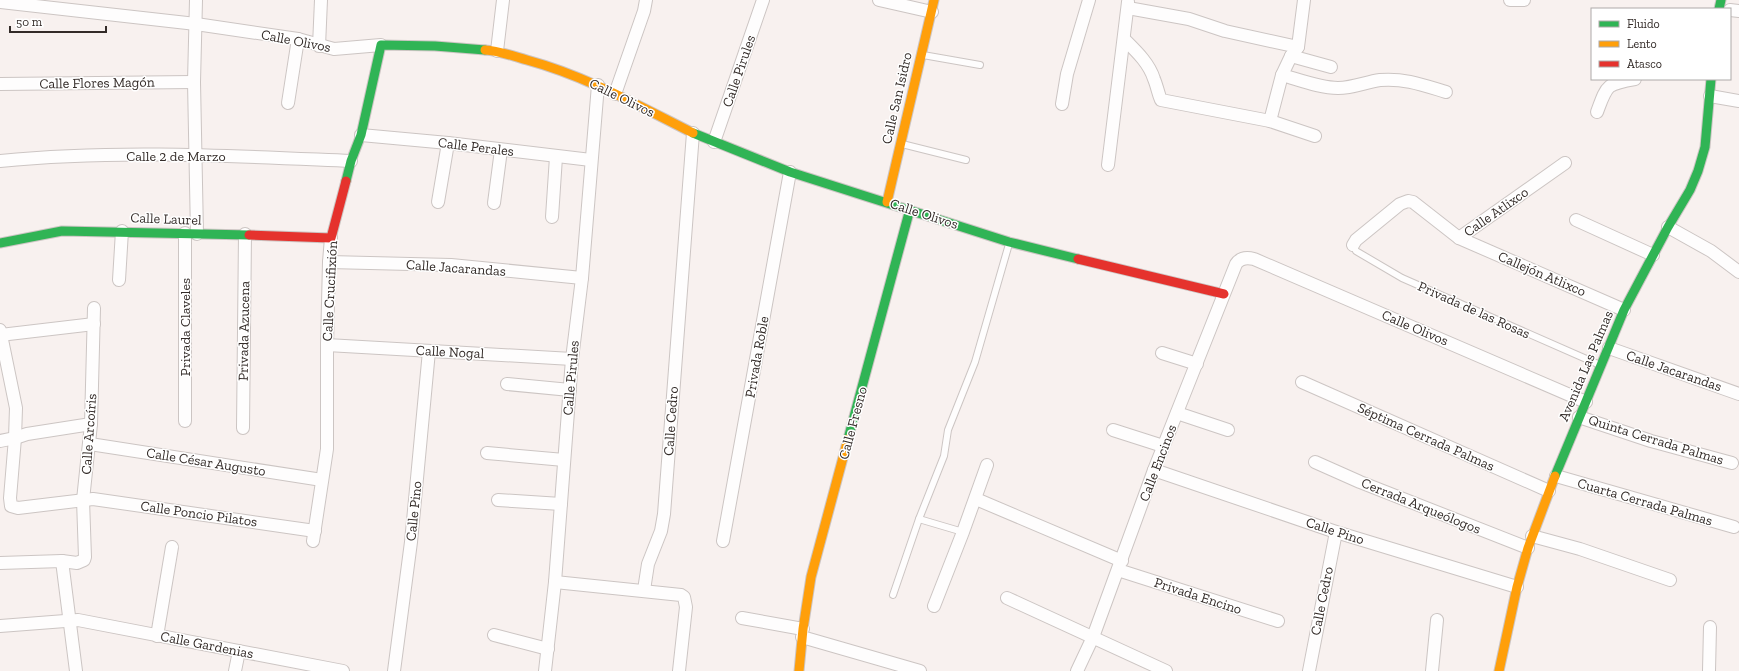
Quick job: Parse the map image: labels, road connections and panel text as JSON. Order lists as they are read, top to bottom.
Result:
{
  "streets": {
    "street": [
      "Calle Olivos",
      "Calle Pirules",
      "Calle Flores Magón",
      "Calle San Isidro",
      "Calle Perales",
      "Calle 2 de Marzo",
      "Calle Atlixco",
      "Calle Laurel",
      "Calle Jacarandas",
      "Callejón Atlixco",
      "Calle Crucifixión",
      "Privada Claveles",
      "Privada Azucena",
      "Calle Nogal",
      "Privada Roble",
      "Avenida Las Palmas",
      "Calle Cedro",
      "Calle Fresno",
      "Calle Arcoíris",
      "Séptima Cerrada Palmas",
      "Quinta Cerrada Palmas",
      "Calle César Augusto",
      "Calle Encinos",
      "Cuarta Cerrada Palmas",
      "Cerrada Arqueólogos",
      "Calle Pino",
      "Calle Poncio Pilatos",
      "Privada Encino",
      "Calle Gardenias"
    ],
    "lane": ["Privada de las Rosas"]
  },
  "crossings": [
    ["Calle Olivos", "Calle Pirules"],
    ["Calle Olivos", "Calle San Isidro"],
    ["Calle Olivos", "Calle Crucifixión"],
    ["Calle Olivos", "Privada Roble"],
    ["Calle Olivos", "Avenida Las Palmas"],
    ["Calle Olivos", "Calle Cedro"],
    ["Calle Olivos", "Calle Fresno"],
    ["Calle Olivos", "Calle Encinos"],
    ["Calle Pirules", "Calle Perales"],
    ["Calle Pirules", "Calle Jacarandas"],
    ["Calle Pirules", "Calle Nogal"],
    ["Calle Perales", "Calle Crucifixión"],
    ["Calle 2 de Marzo", "Calle Crucifixión"],
    ["Calle Atlixco", "Callejón Atlixco"],
    ["Calle Atlixco", "Privada de las Rosas"],
    ["Calle Laurel", "Calle Crucifixión"],
    ["Calle Laurel", "Privada Claveles"],
    ["Calle Laurel", "Privada Azucena"],
    ["Calle Jacarandas", "Calle Crucifixión"],
    ["Calle Jacarandas", "Avenida Las Palmas"],
    ["Callejón Atlixco", "Avenida Las Palmas"],
    ["Calle Crucifixión", "Calle Nogal"],
    ["Calle Crucifixión", "Calle César Augusto"],
    ["Calle Crucifixión", "Calle Poncio Pilatos"],
    ["Privada de las Rosas", "Avenida Las Palmas"],
    ["Calle Nogal", "Calle Pino"],
    ["Avenida Las Palmas", "Séptima Cerrada Palmas"],
    ["Avenida Las Palmas", "Quinta Cerrada Palmas"],
    ["Avenida Las Palmas", "Cuarta Cerrada Palmas"],
    ["Avenida Las Palmas", "Cerrada Arqueólogos"],
    ["Avenida Las Palmas", "Calle Pino"],
    ["Calle Cedro", "Calle Pino"],
    ["Calle Arcoíris", "Calle César Augusto"],
    ["Calle Arcoíris", "Calle Poncio Pilatos"],
    ["Calle Encinos", "Calle Pino"],
    ["Calle Encinos", "Privada Encino"]
  ],
  "legend": ["Fluido", "Lento", "Atasco"],
  "scale_bar": "50 m"
}
